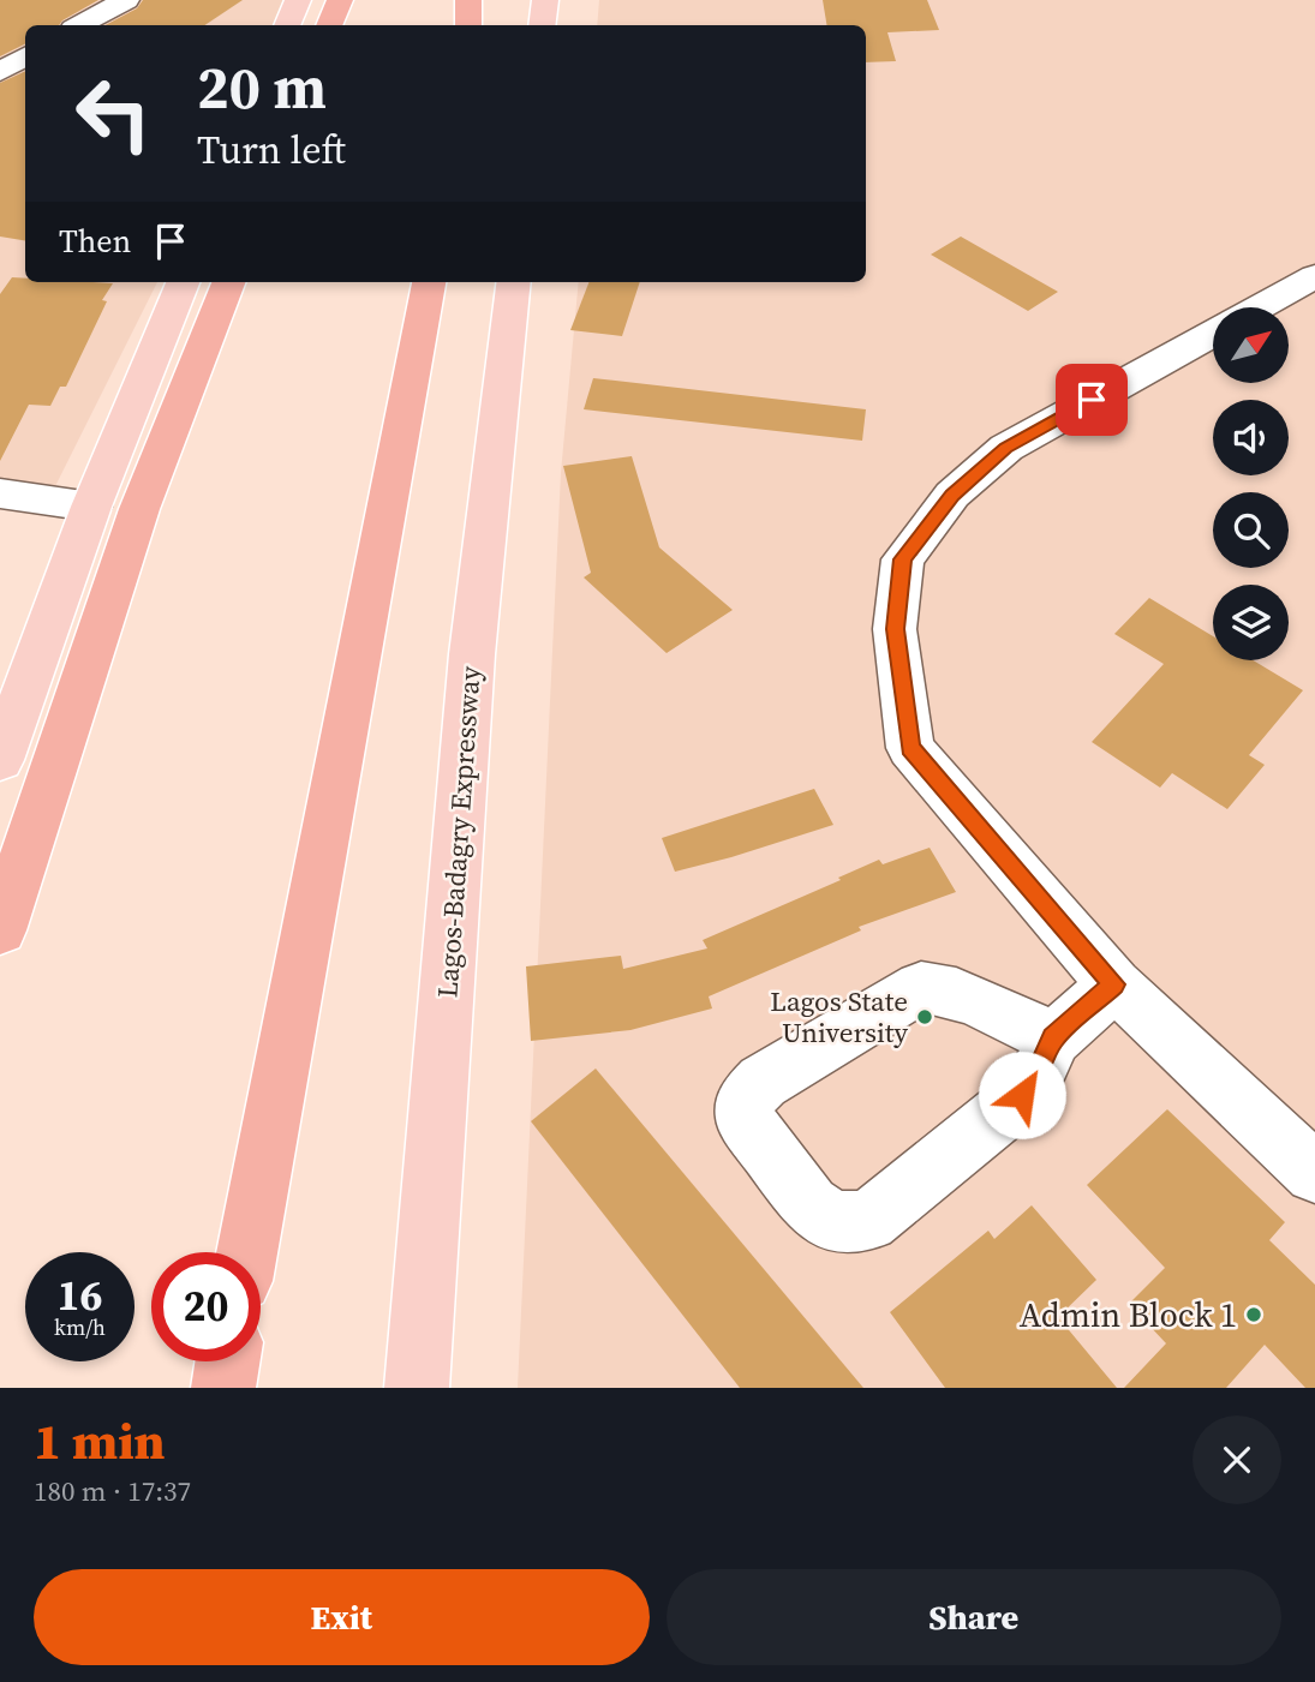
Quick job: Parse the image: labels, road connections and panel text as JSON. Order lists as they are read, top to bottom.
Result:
{
  "streets": {
    "main road": ["Lagos-Badagry Expressway"]
  },
  "places": ["Lagos State University", "Admin Block 1"],
  "north": "top right",
  "page": {
    "turn": ["20 m", "Turn left"],
    "then": "Then",
    "speed": "16 km/h",
    "limit": "20",
    "heading": ["1 min", "180 m · 17:37"],
    "buttons": ["Exit", "Share"]
  }
}
